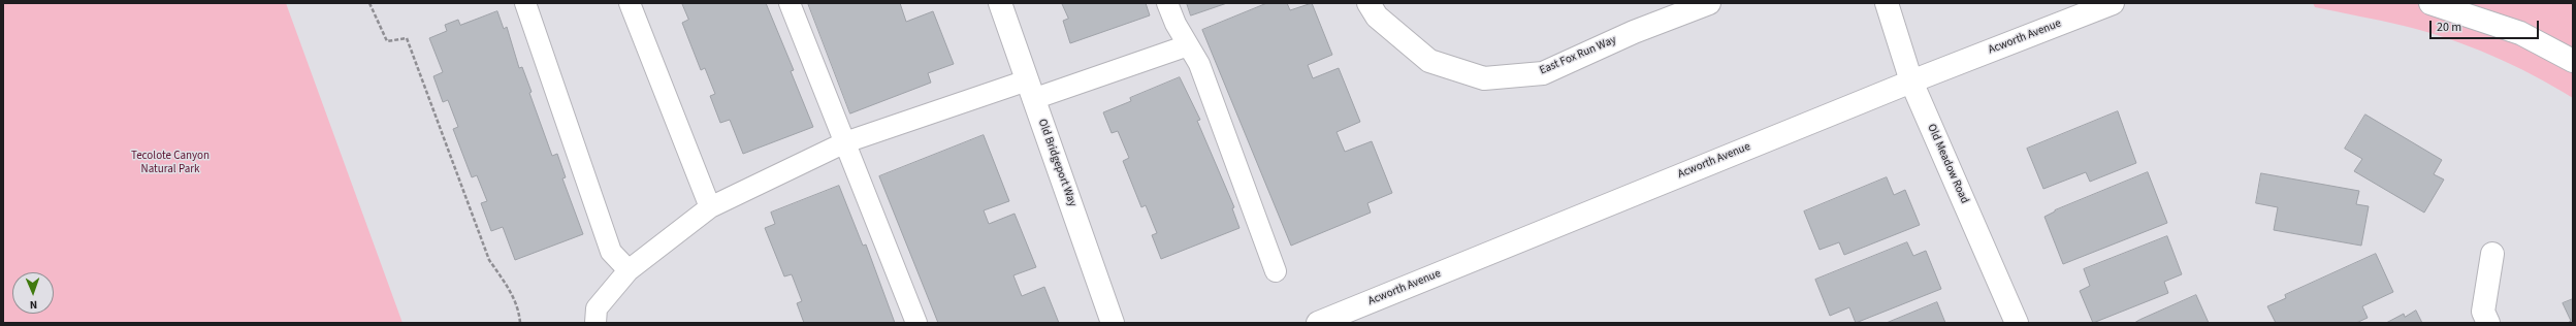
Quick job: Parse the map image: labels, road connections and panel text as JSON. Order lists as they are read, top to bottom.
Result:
{
  "streets": {
    "street": [
      "Acworth Avenue",
      "East Fox Run Way",
      "Old Bridgeport Way",
      "Old Meadow Road"
    ]
  },
  "crossings": [
    ["Acworth Avenue", "Old Meadow Road"]
  ],
  "parks": ["Tecolote Canyon Natural Park"],
  "scale_bar": "20 m",
  "north": "bottom"
}
